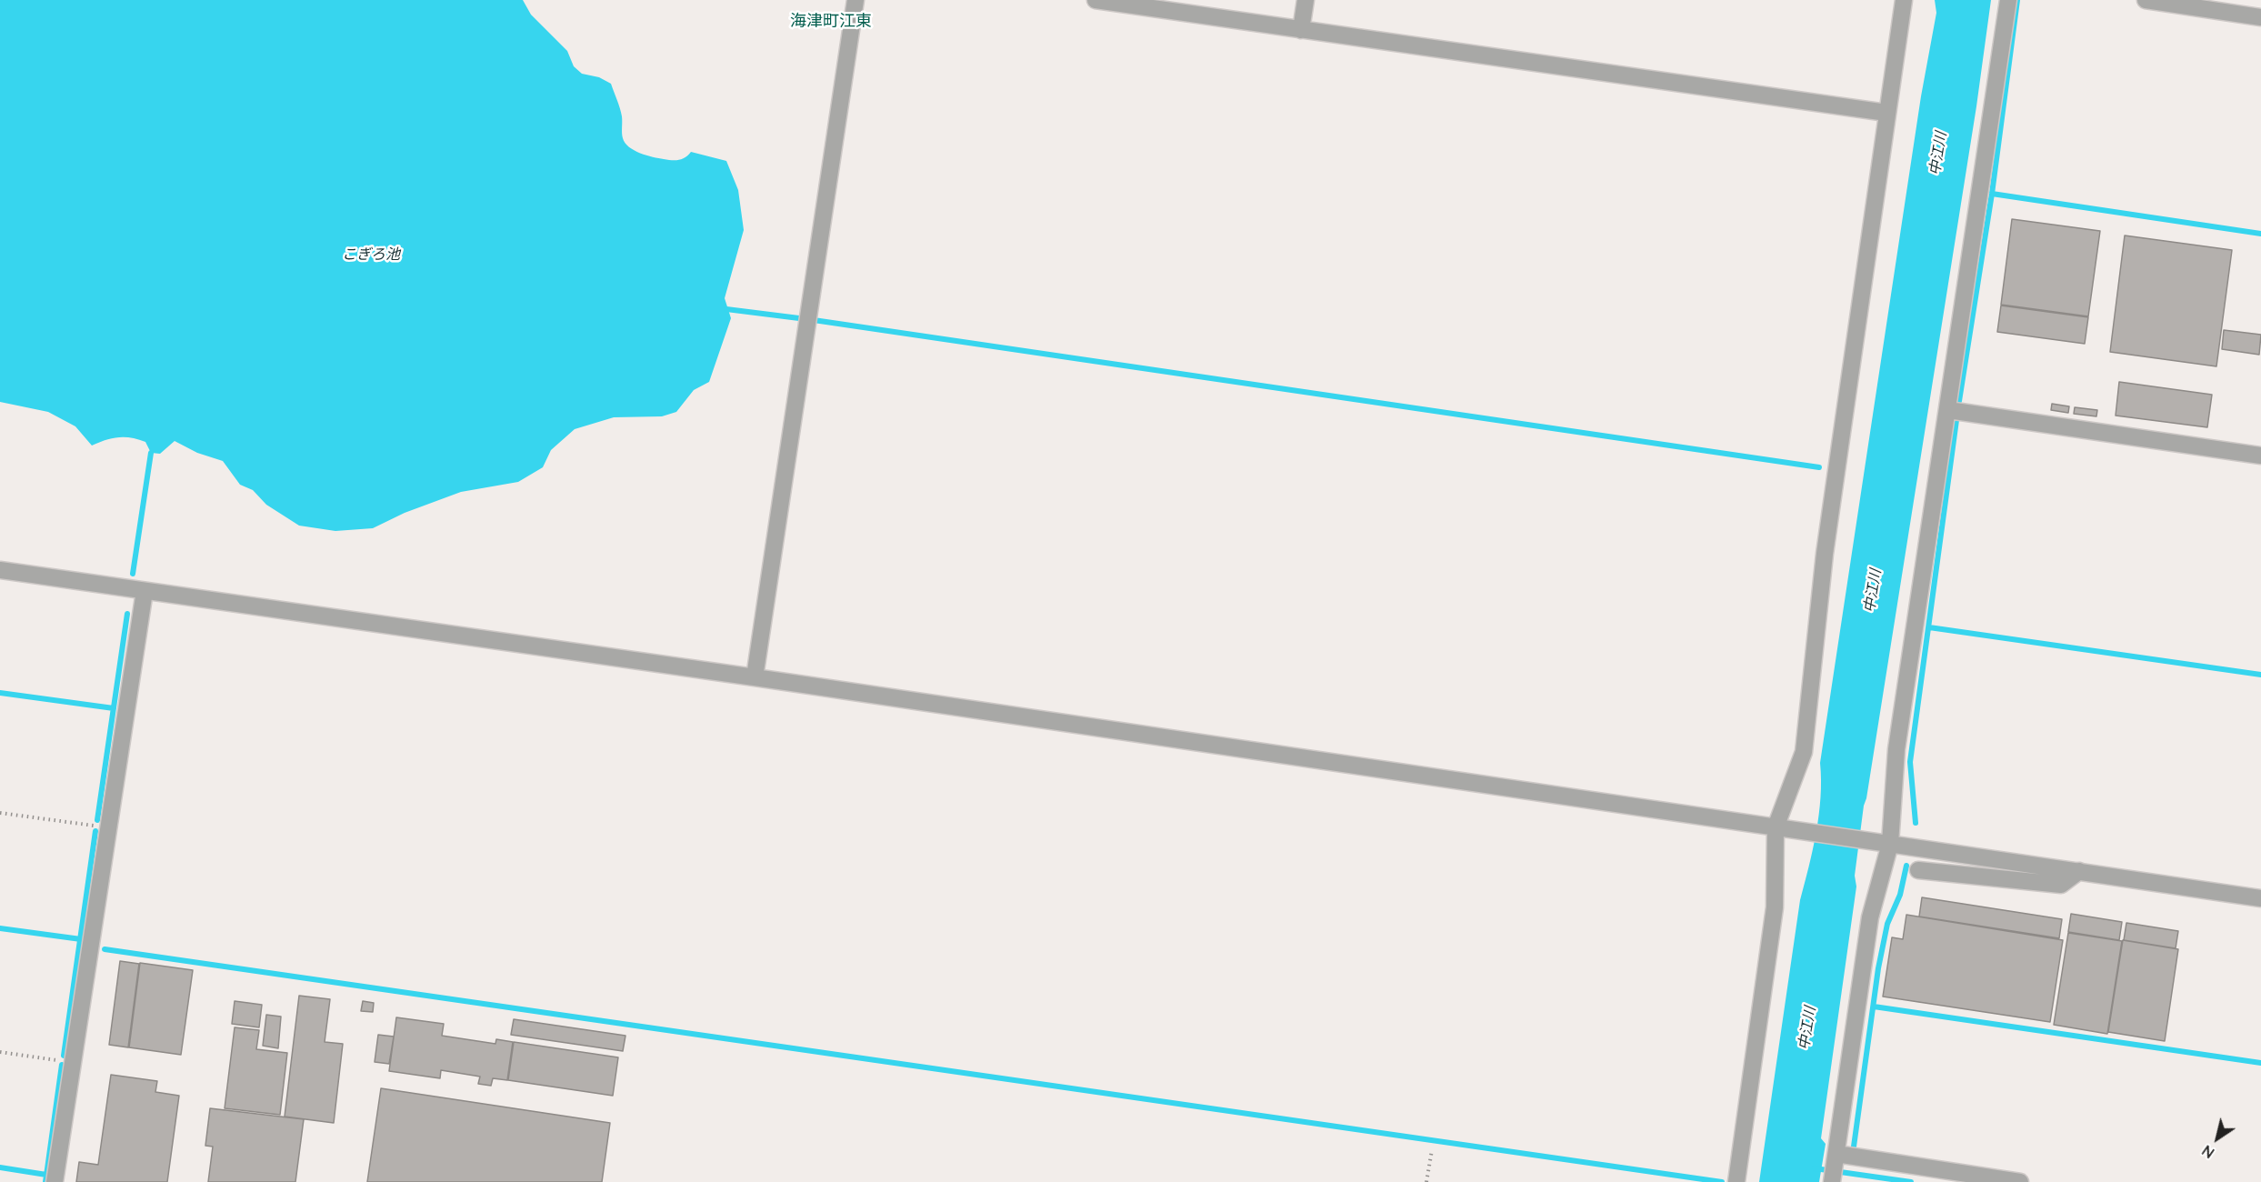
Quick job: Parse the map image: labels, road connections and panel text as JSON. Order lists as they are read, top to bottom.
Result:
{
  "districts": ["海津町江東"],
  "water": ["中江川", "こぎろ池"],
  "north": "bottom left"
}
